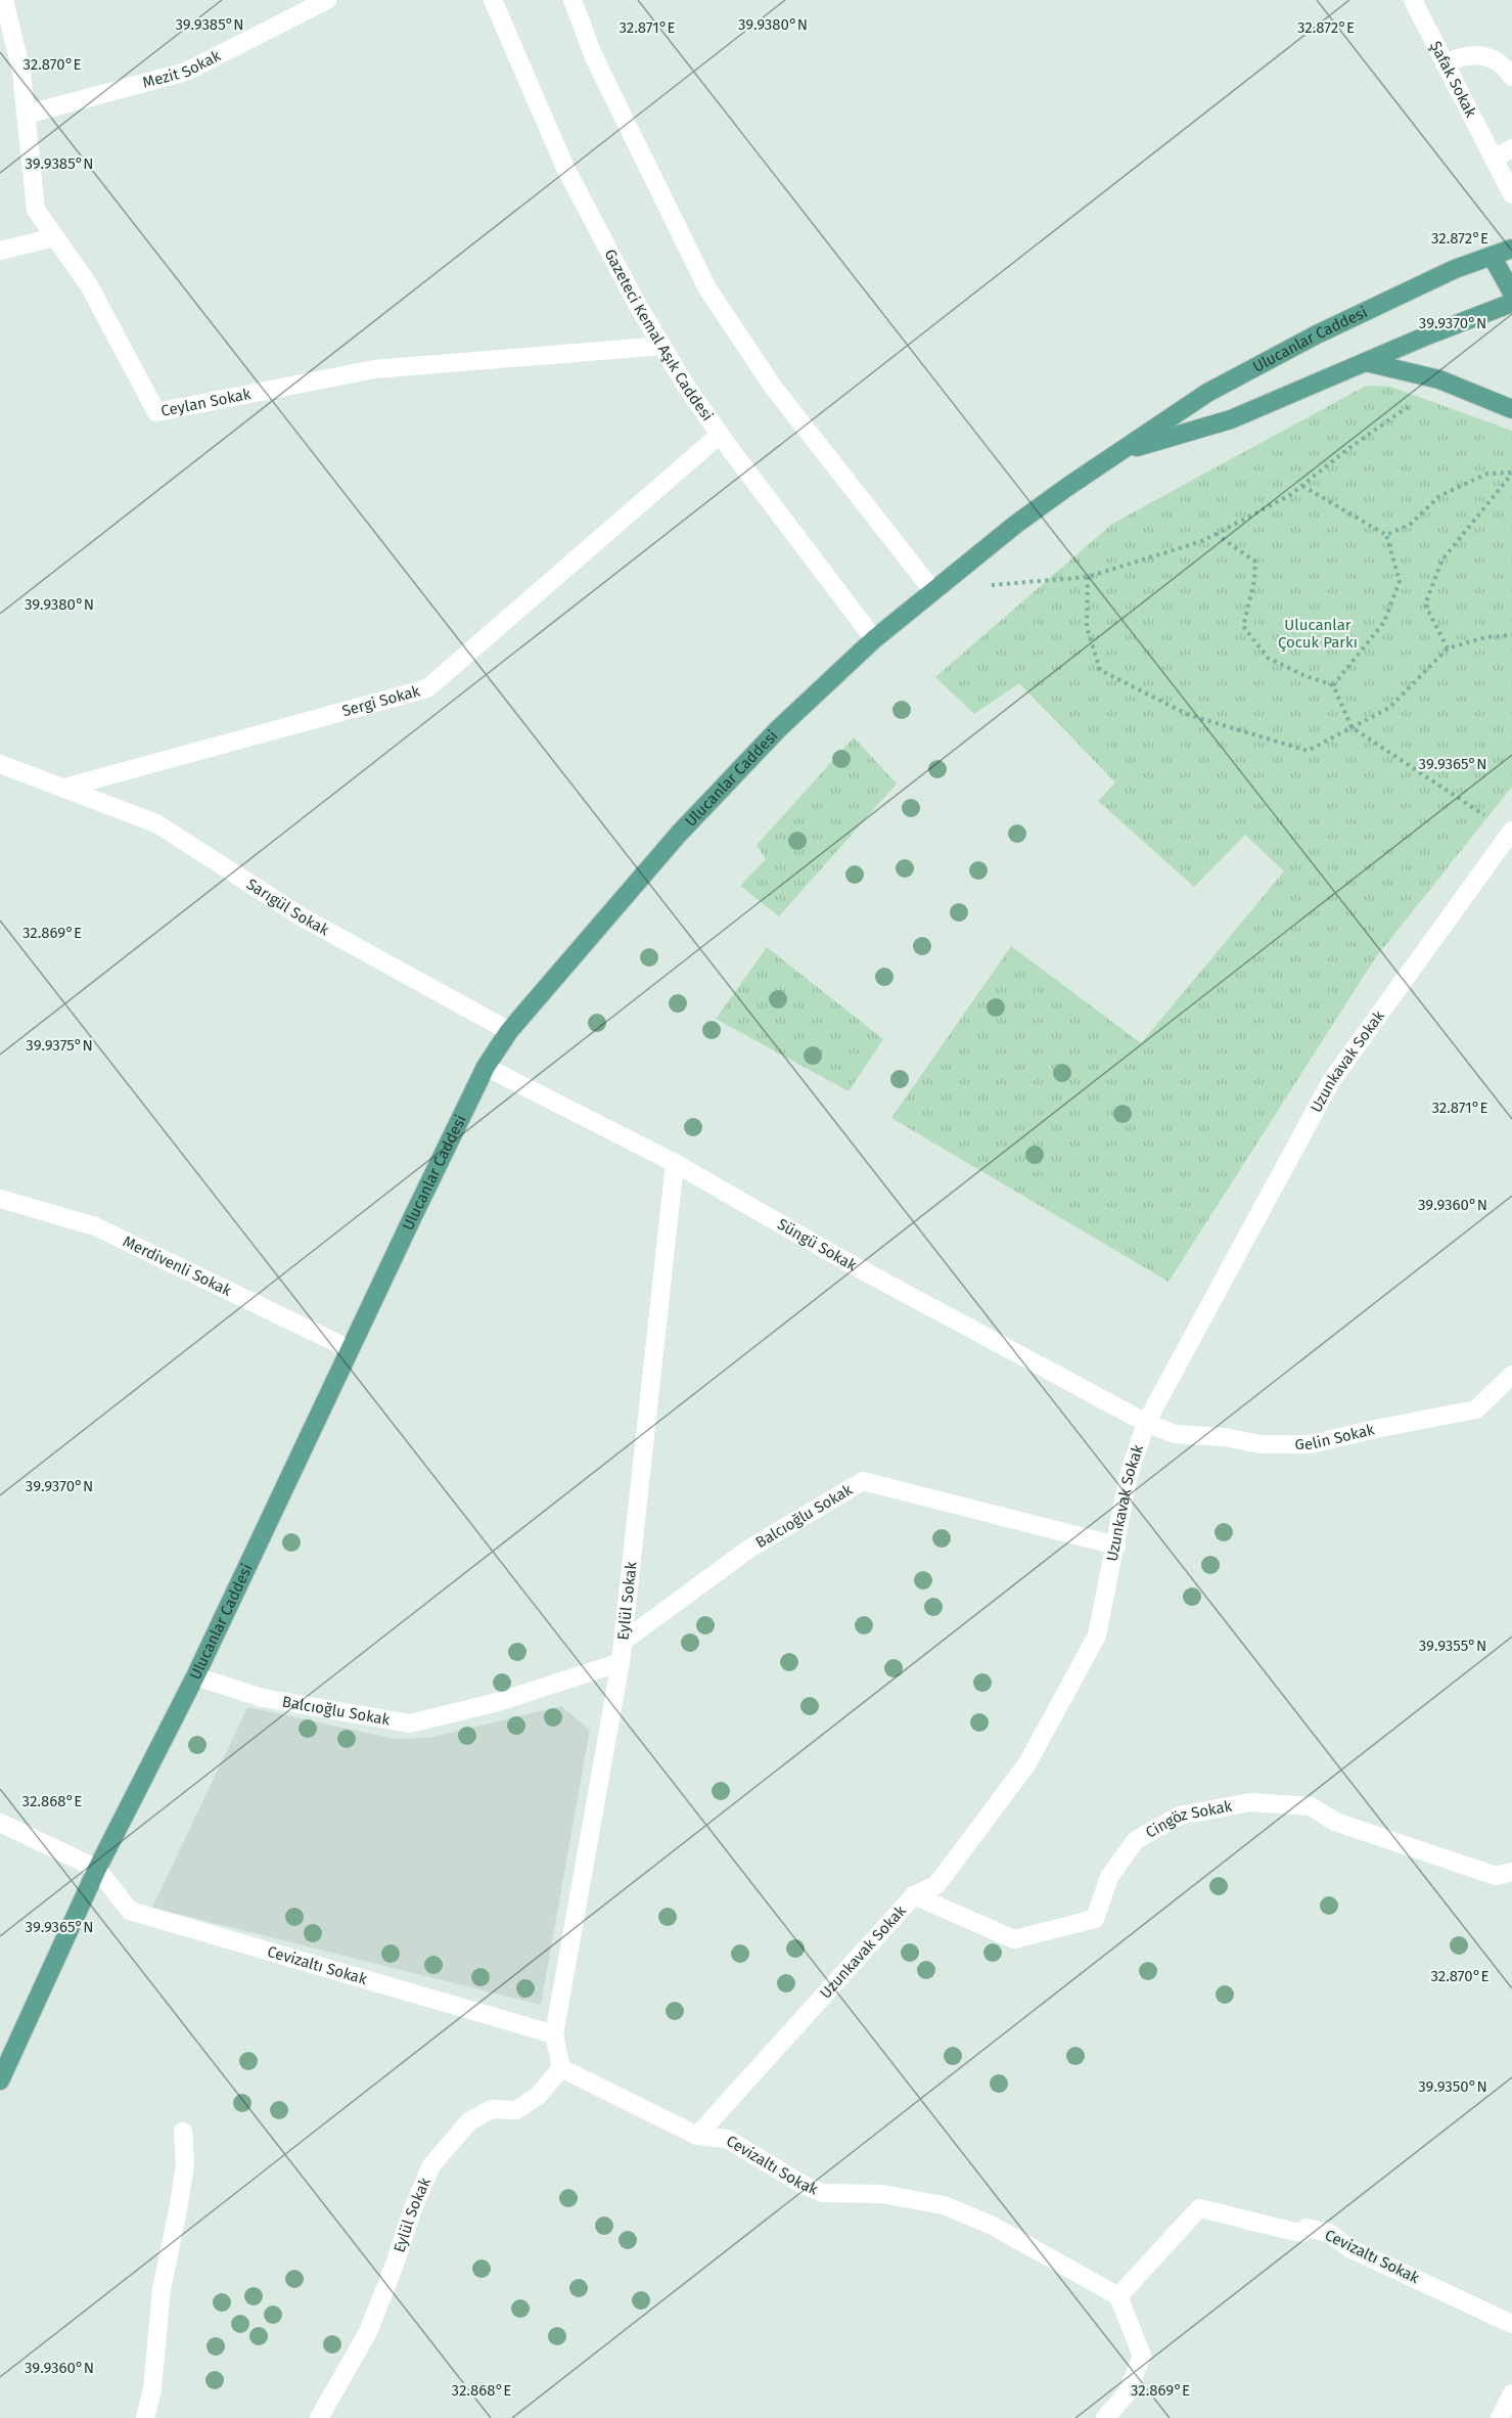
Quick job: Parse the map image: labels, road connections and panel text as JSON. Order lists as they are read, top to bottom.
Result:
{
  "streets": {
    "main road": ["Ulucanlar Caddesi"],
    "street": [
      "Mezit Sokak",
      "Şafak Sokak",
      "Gazeteci Kemal Aşık Caddesi",
      "Ceylan Sokak",
      "Sergi Sokak",
      "Sarıgül Sokak",
      "Uzunkavak Sokak",
      "Süngü Sokak",
      "Merdivenli Sokak",
      "Gelin Sokak",
      "Balcıoğlu Sokak",
      "Eylül Sokak",
      "Cingöz Sokak",
      "Cevizaltı Sokak"
    ]
  },
  "crossings": [
    ["Mezit Sokak", "Ceylan Sokak"],
    ["Gazeteci Kemal Aşık Caddesi", "Ulucanlar Caddesi"],
    ["Gazeteci Kemal Aşık Caddesi", "Ceylan Sokak"],
    ["Gazeteci Kemal Aşık Caddesi", "Sergi Sokak"],
    ["Ulucanlar Caddesi", "Sarıgül Sokak"],
    ["Ulucanlar Caddesi", "Süngü Sokak"],
    ["Ulucanlar Caddesi", "Merdivenli Sokak"],
    ["Ulucanlar Caddesi", "Balcıoğlu Sokak"],
    ["Ulucanlar Caddesi", "Cevizaltı Sokak"],
    ["Sergi Sokak", "Sarıgül Sokak"],
    ["Uzunkavak Sokak", "Süngü Sokak"],
    ["Uzunkavak Sokak", "Gelin Sokak"],
    ["Uzunkavak Sokak", "Balcıoğlu Sokak"],
    ["Uzunkavak Sokak", "Cingöz Sokak"],
    ["Uzunkavak Sokak", "Cevizaltı Sokak"],
    ["Süngü Sokak", "Gelin Sokak"],
    ["Süngü Sokak", "Eylül Sokak"],
    ["Balcıoğlu Sokak", "Eylül Sokak"],
    ["Eylül Sokak", "Cevizaltı Sokak"]
  ],
  "parks": ["Ulucanlar Çocuk Parkı"],
  "coordinates": [
    "39.9385°N",
    "39.9380°N",
    "32.871°E",
    "32.872°E",
    "32.870°E",
    "39.9370°N",
    "39.9365°N",
    "32.869°E",
    "39.9375°N",
    "39.9360°N",
    "39.9355°N",
    "32.868°E",
    "39.9350°N"
  ]
}
